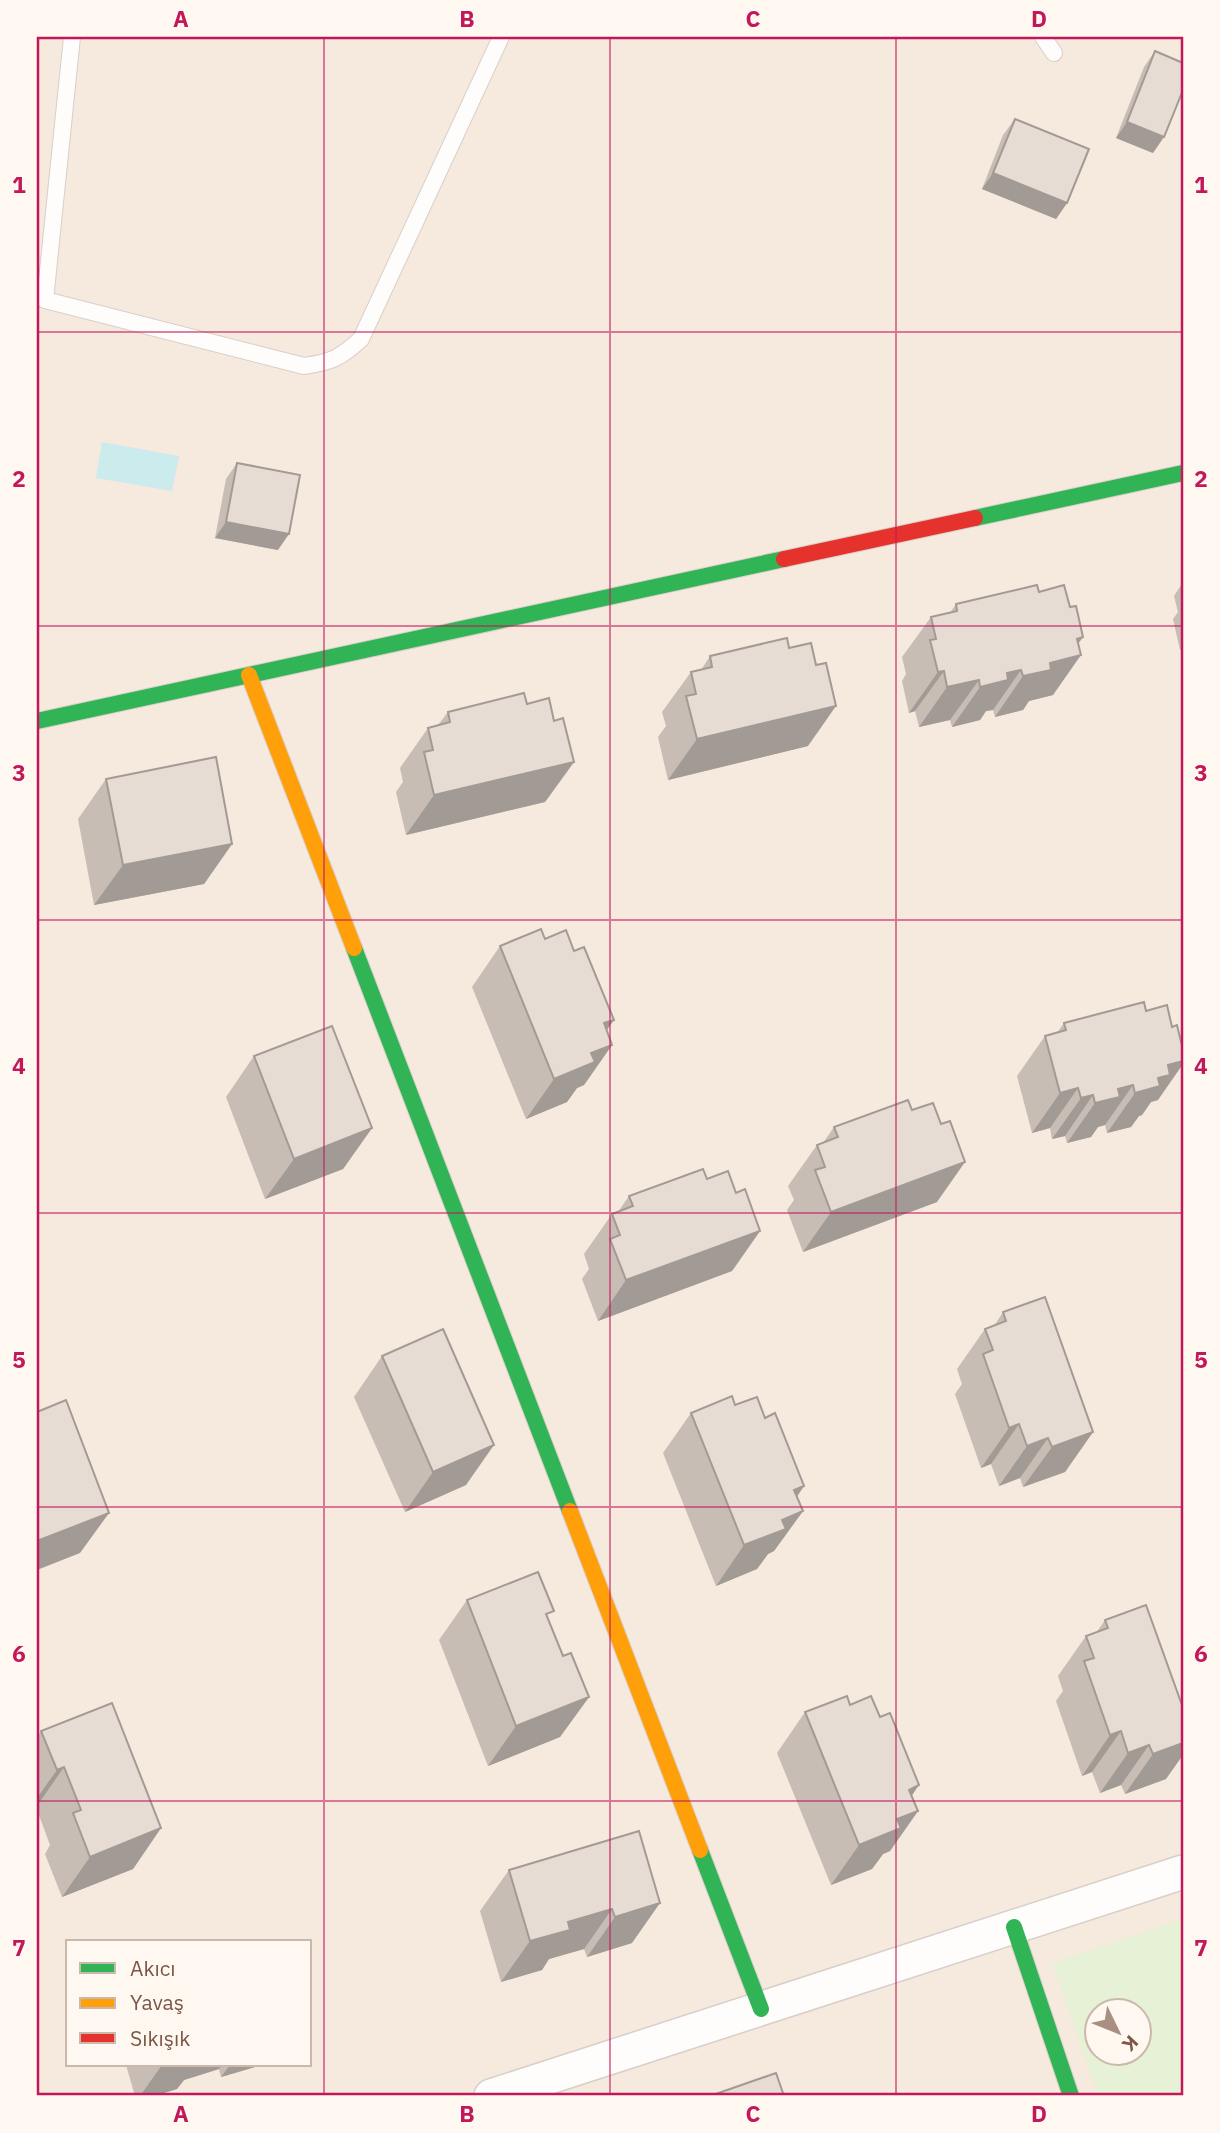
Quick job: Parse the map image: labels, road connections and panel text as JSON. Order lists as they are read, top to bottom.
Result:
{
  "legend": ["Akıcı", "Yavaş", "Sıkışık"],
  "north": "bottom right",
  "grid": {
    "columns": [
      "A",
      "B",
      "C",
      "D"
    ],
    "rows": [
      "1",
      "2",
      "3",
      "4",
      "5",
      "6",
      "7"
    ]
  }
}
